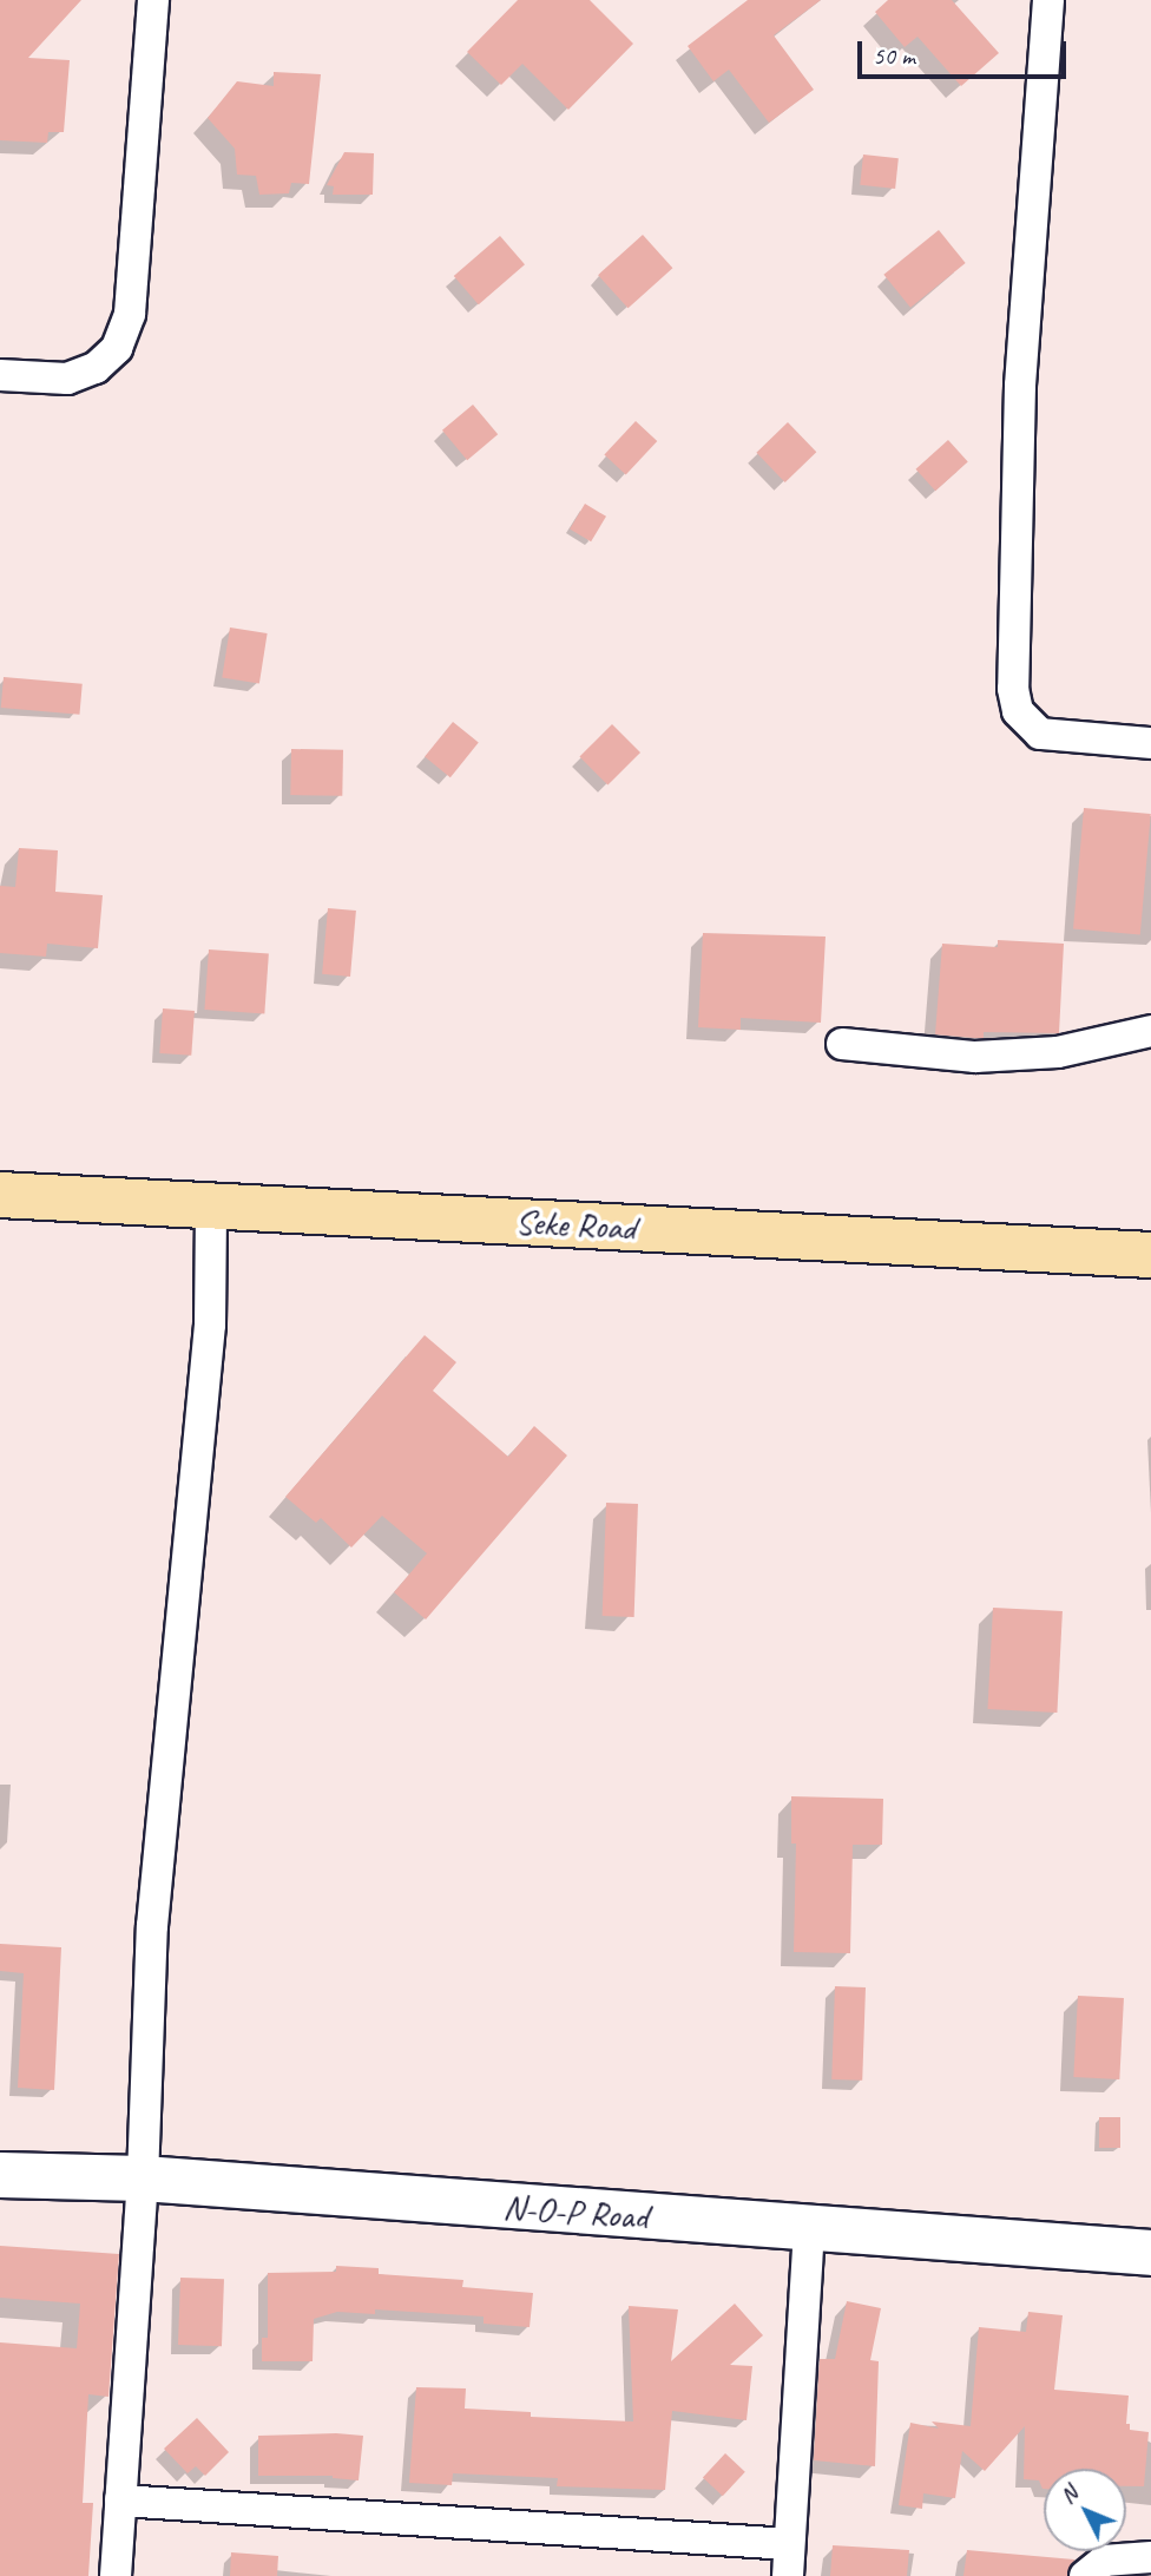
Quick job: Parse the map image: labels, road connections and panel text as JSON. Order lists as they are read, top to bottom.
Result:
{
  "streets": {
    "main road": ["Seke Road"],
    "street": ["N-O-P Road"]
  },
  "scale_bar": "50 m",
  "north": "top left"
}
